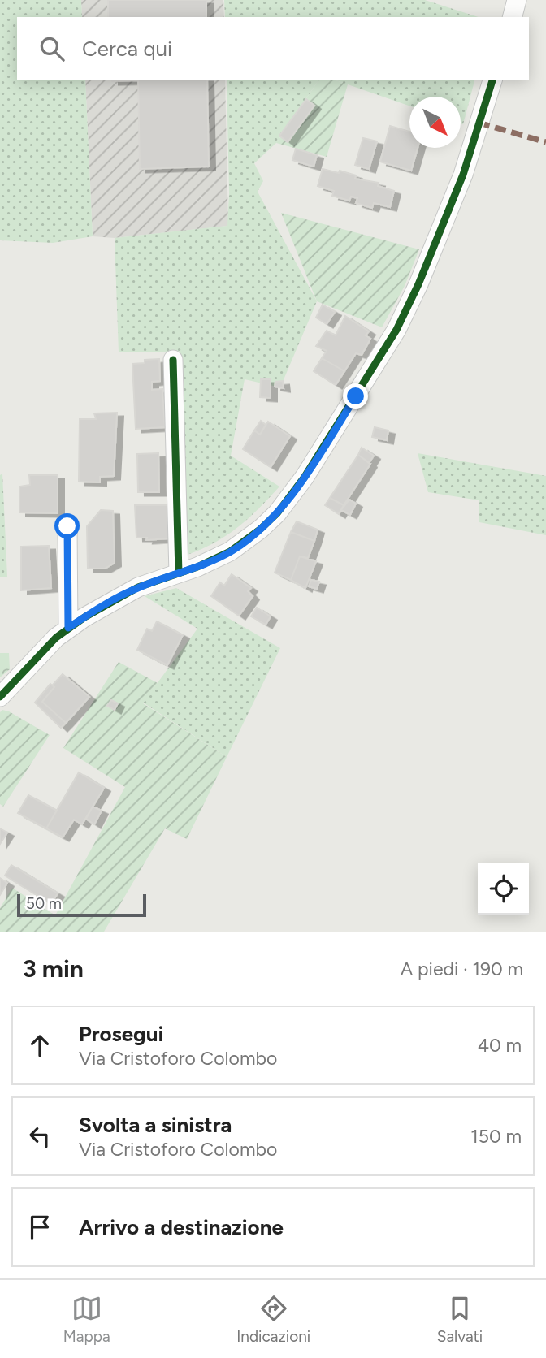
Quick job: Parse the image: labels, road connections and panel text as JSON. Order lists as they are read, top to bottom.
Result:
{
  "scale_bar": "50 m",
  "north": "bottom right",
  "page": {
    "search": "Cerca qui",
    "scale": "50 m",
    "heading": ["3 min", "A piedi · 190 m"],
    "list": [
      ["Prosegui", "Via Cristoforo Colombo", "40 m"],
      ["Svolta a sinistra", "Via Cristoforo Colombo", "150 m"],
      "Arrivo a destinazione"
    ],
    "nav": ["Mappa", "Indicazioni", "Salvati"]
  }
}
